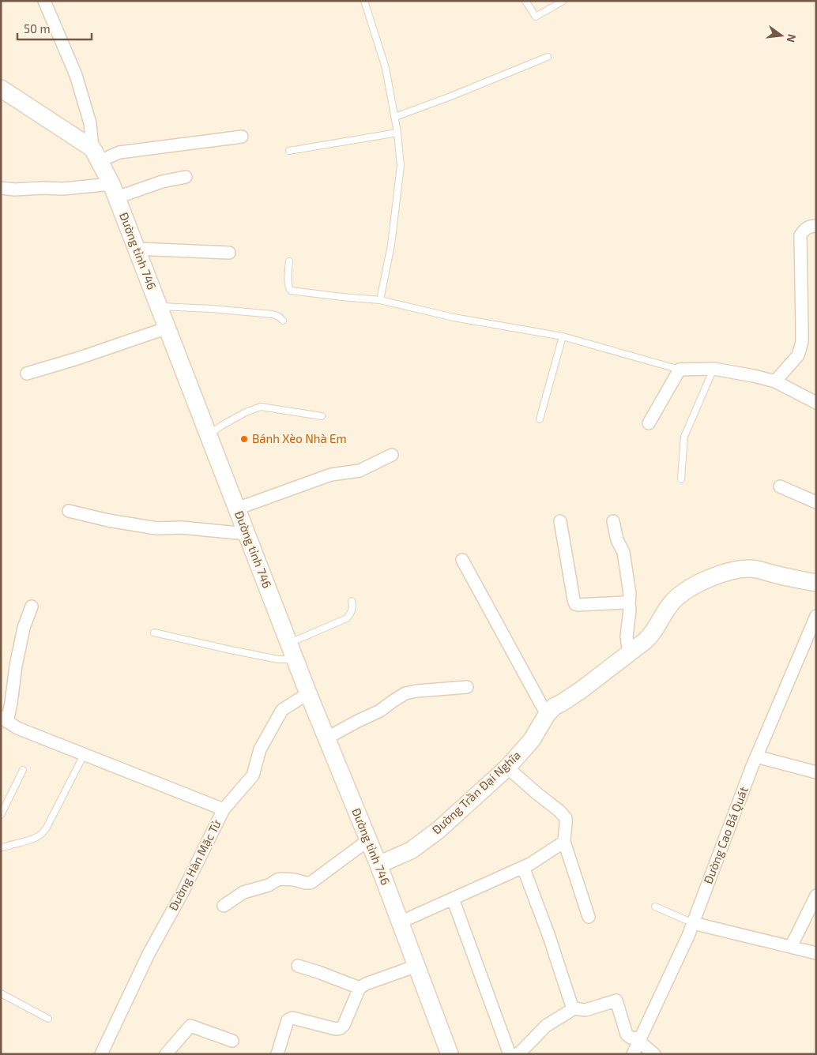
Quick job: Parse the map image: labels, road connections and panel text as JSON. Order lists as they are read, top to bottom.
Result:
{
  "streets": {
    "main road": ["Đường tỉnh 746", "Đường Trần Đại Nghĩa"],
    "street": ["Đường Cao Bá Quát", "Đường Hàn Mặc Tử"]
  },
  "crossings": [
    ["Đường tỉnh 746", "Đường Trần Đại Nghĩa"],
    ["Đường tỉnh 746", "Đường Hàn Mặc Tử"]
  ],
  "places": ["Bánh Xèo Nhà Em"],
  "scale_bar": "50 m",
  "north": "right"
}
